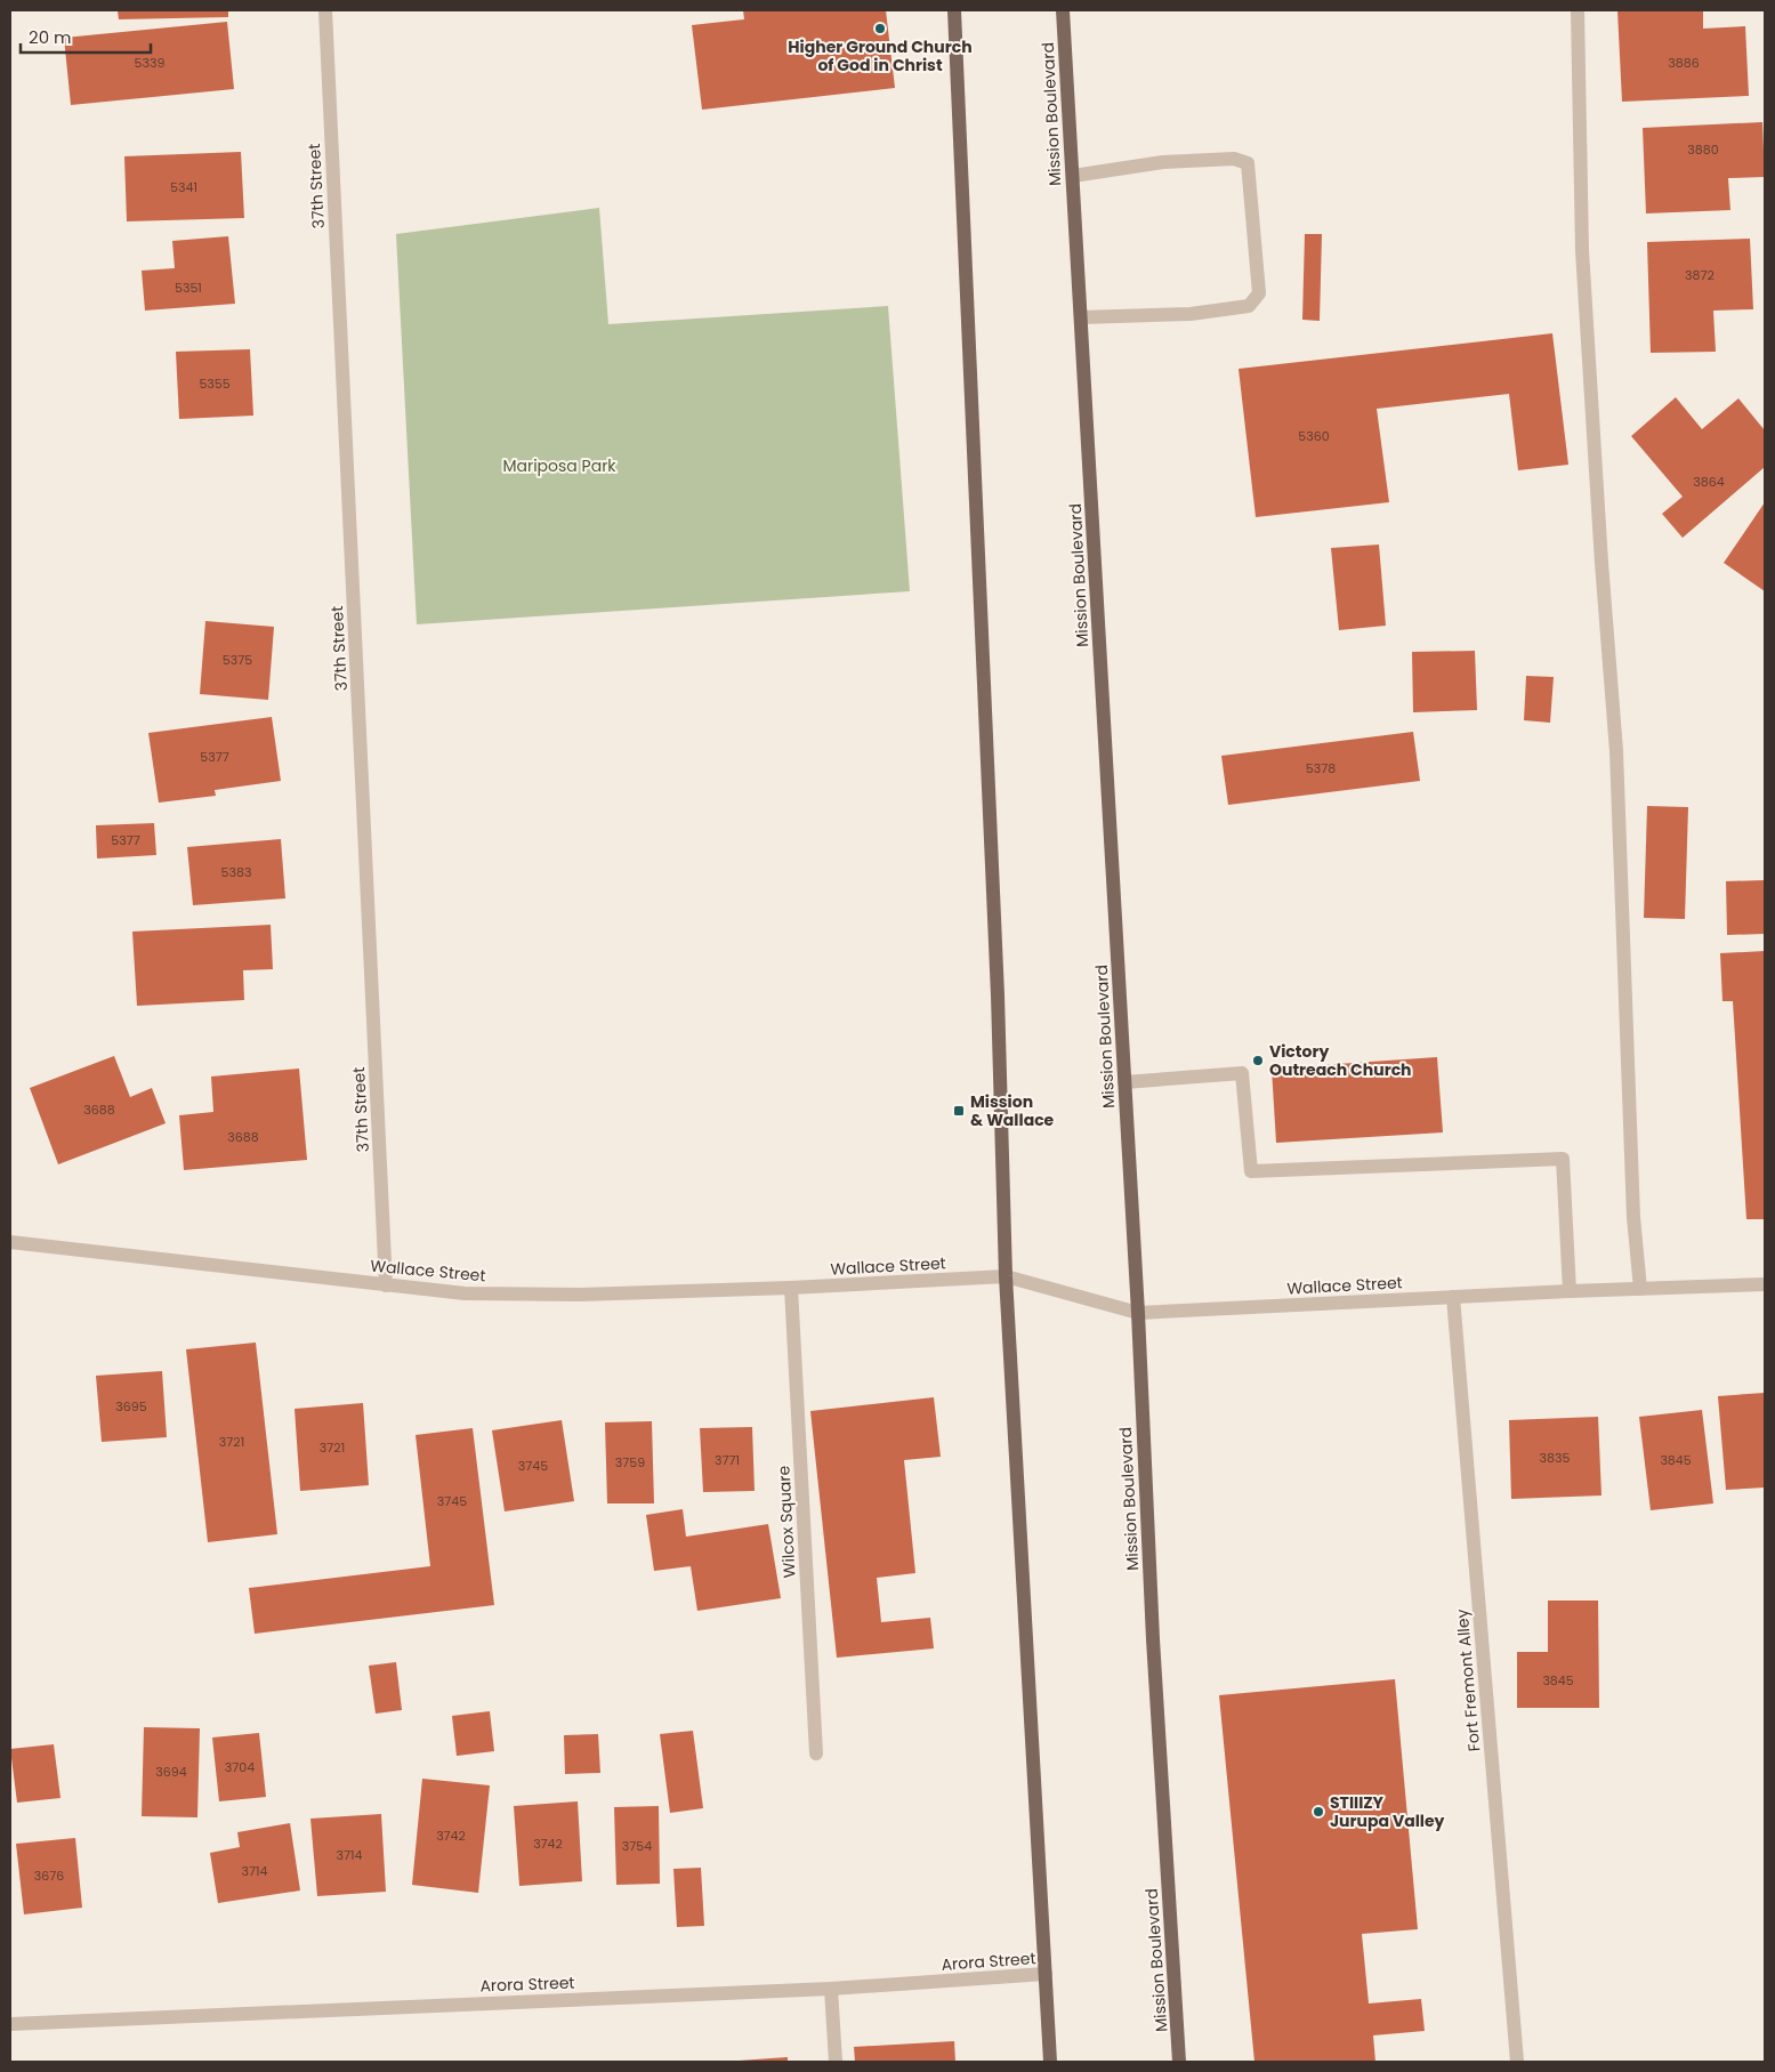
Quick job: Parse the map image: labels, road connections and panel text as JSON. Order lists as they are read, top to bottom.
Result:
{
  "streets": {
    "main road": ["Mission Boulevard"],
    "street": [
      "37th Street",
      "Wallace Street",
      "Wilcox Square",
      "Fort Fremont Alley",
      "Arora Street"
    ]
  },
  "crossings": [
    ["Mission Boulevard", "Wallace Street"],
    ["37th Street", "Wallace Street"],
    ["Wallace Street", "Wilcox Square"],
    ["Wallace Street", "Fort Fremont Alley"]
  ],
  "parks": ["Mariposa Park"],
  "places": {
    "other": ["Higher Ground Church of God in Christ", "Victory Outreach Church", "STIIIZY Jurupa Valley"],
    "transit": ["Mission & Wallace"]
  },
  "house_numbers": [
    "5339",
    "3886",
    "3880",
    "5341",
    "3872",
    "5351",
    "5355",
    "5360",
    "3864",
    "5375",
    "5377",
    "5378",
    "5377",
    "5383",
    "3688",
    "3688",
    "3695",
    "3721",
    "3721",
    "3835",
    "3771",
    "3845",
    "3759",
    "3745",
    "3745",
    "3845",
    "3704",
    "3694",
    "3742",
    "3742",
    "3754",
    "3714",
    "3714",
    "3676"
  ],
  "scale_bar": "20 m"
}
